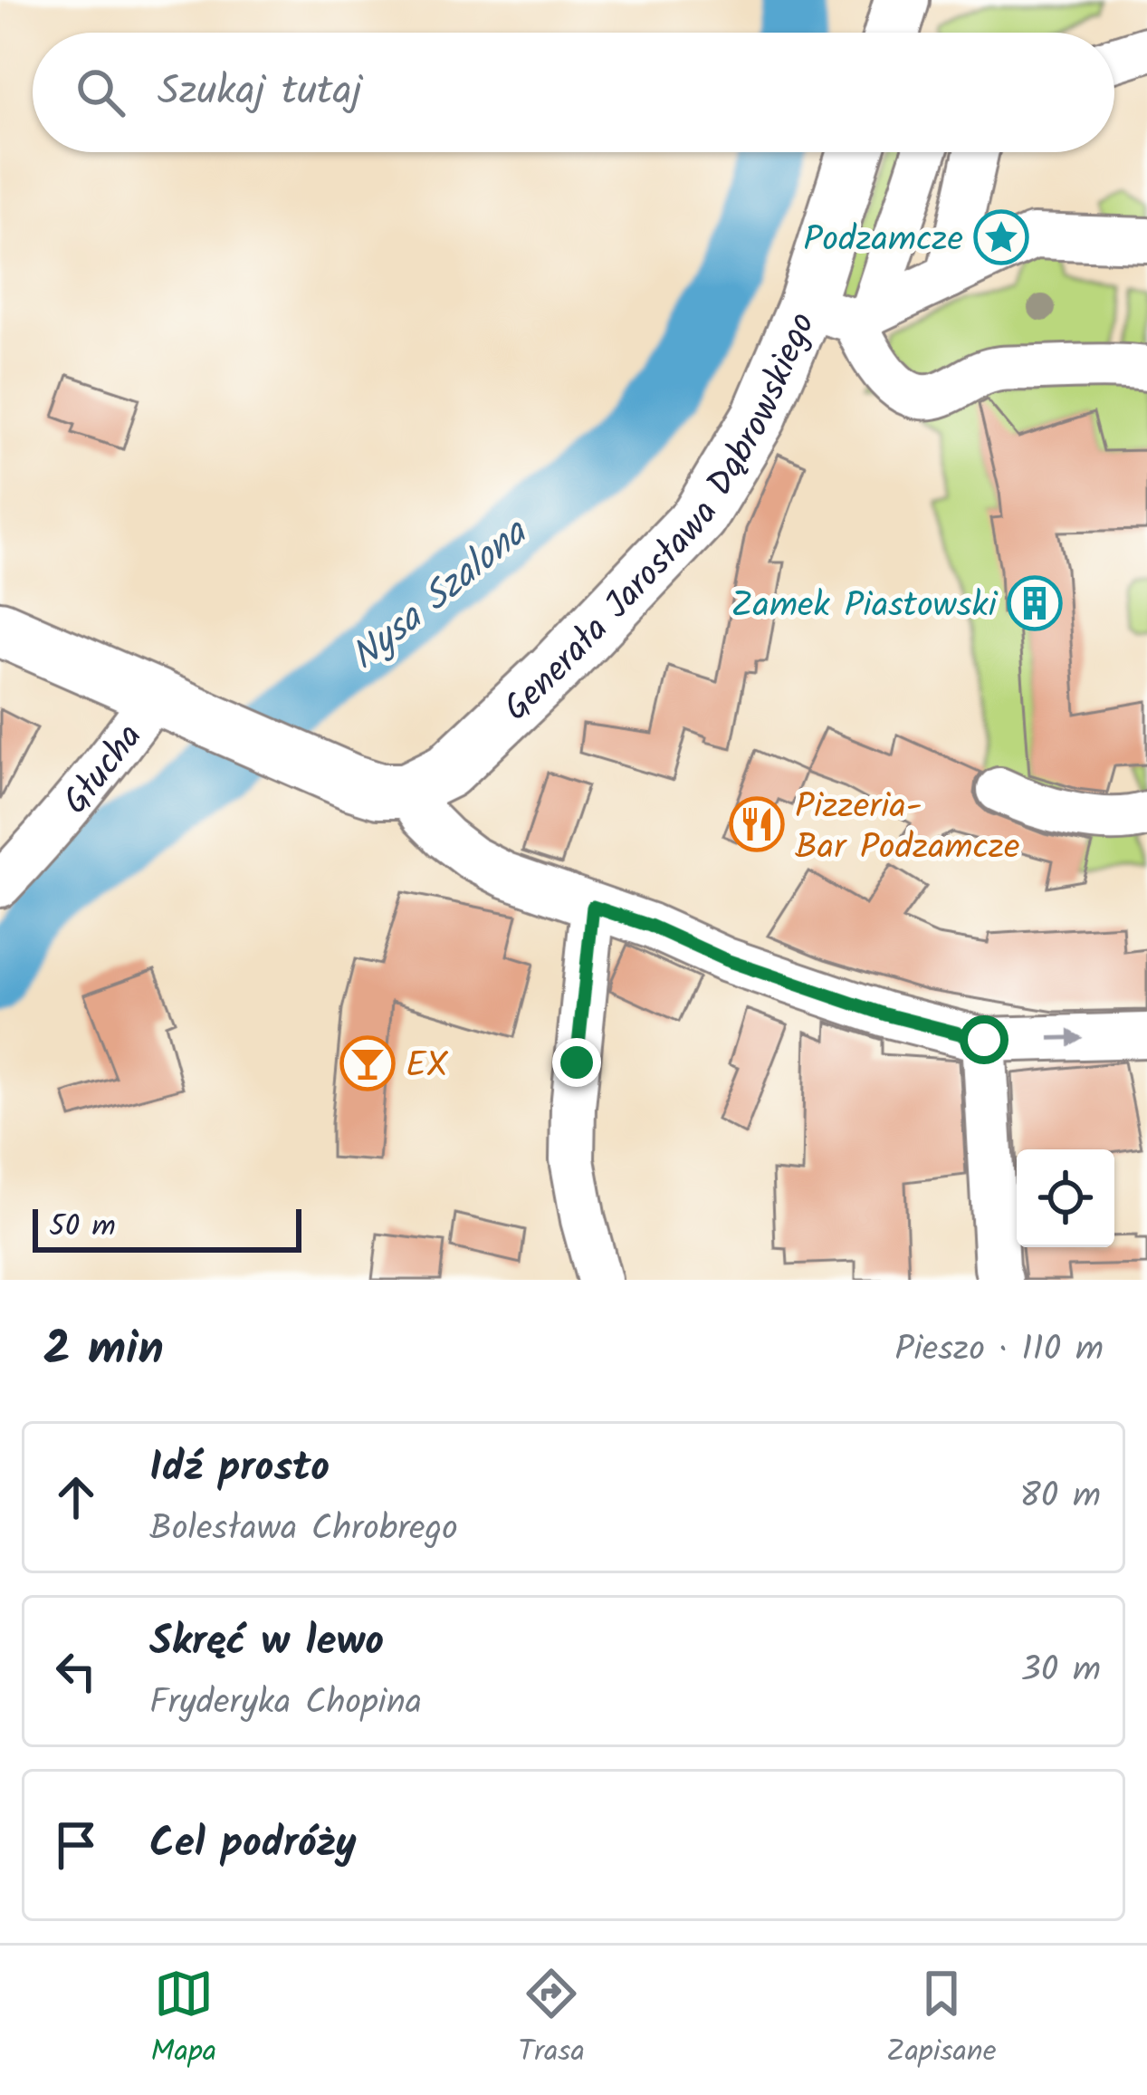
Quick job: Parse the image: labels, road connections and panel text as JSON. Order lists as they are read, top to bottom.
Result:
{
  "streets": {
    "main road": ["Generała Jarosława Dąbrowskiego"],
    "street": ["Głucha"]
  },
  "water": ["Nysa Szalona"],
  "places": {
    "place": ["Podzamcze"],
    "building": ["Zamek Piastowski"],
    "restaurant": ["Pizzeria- Bar Podzamcze"],
    "bar": ["EX"]
  },
  "scale_bar": "50 m",
  "page": {
    "search": "Szukaj tutaj",
    "scale": "50 m",
    "heading": ["2 min", "Pieszo · 110 m"],
    "list": [
      ["Idź prosto", "Bolesława Chrobrego", "80 m"],
      ["Skręć w lewo", "Fryderyka Chopina", "30 m"],
      "Cel podróży"
    ],
    "nav": ["Mapa", "Trasa", "Zapisane"]
  }
}
